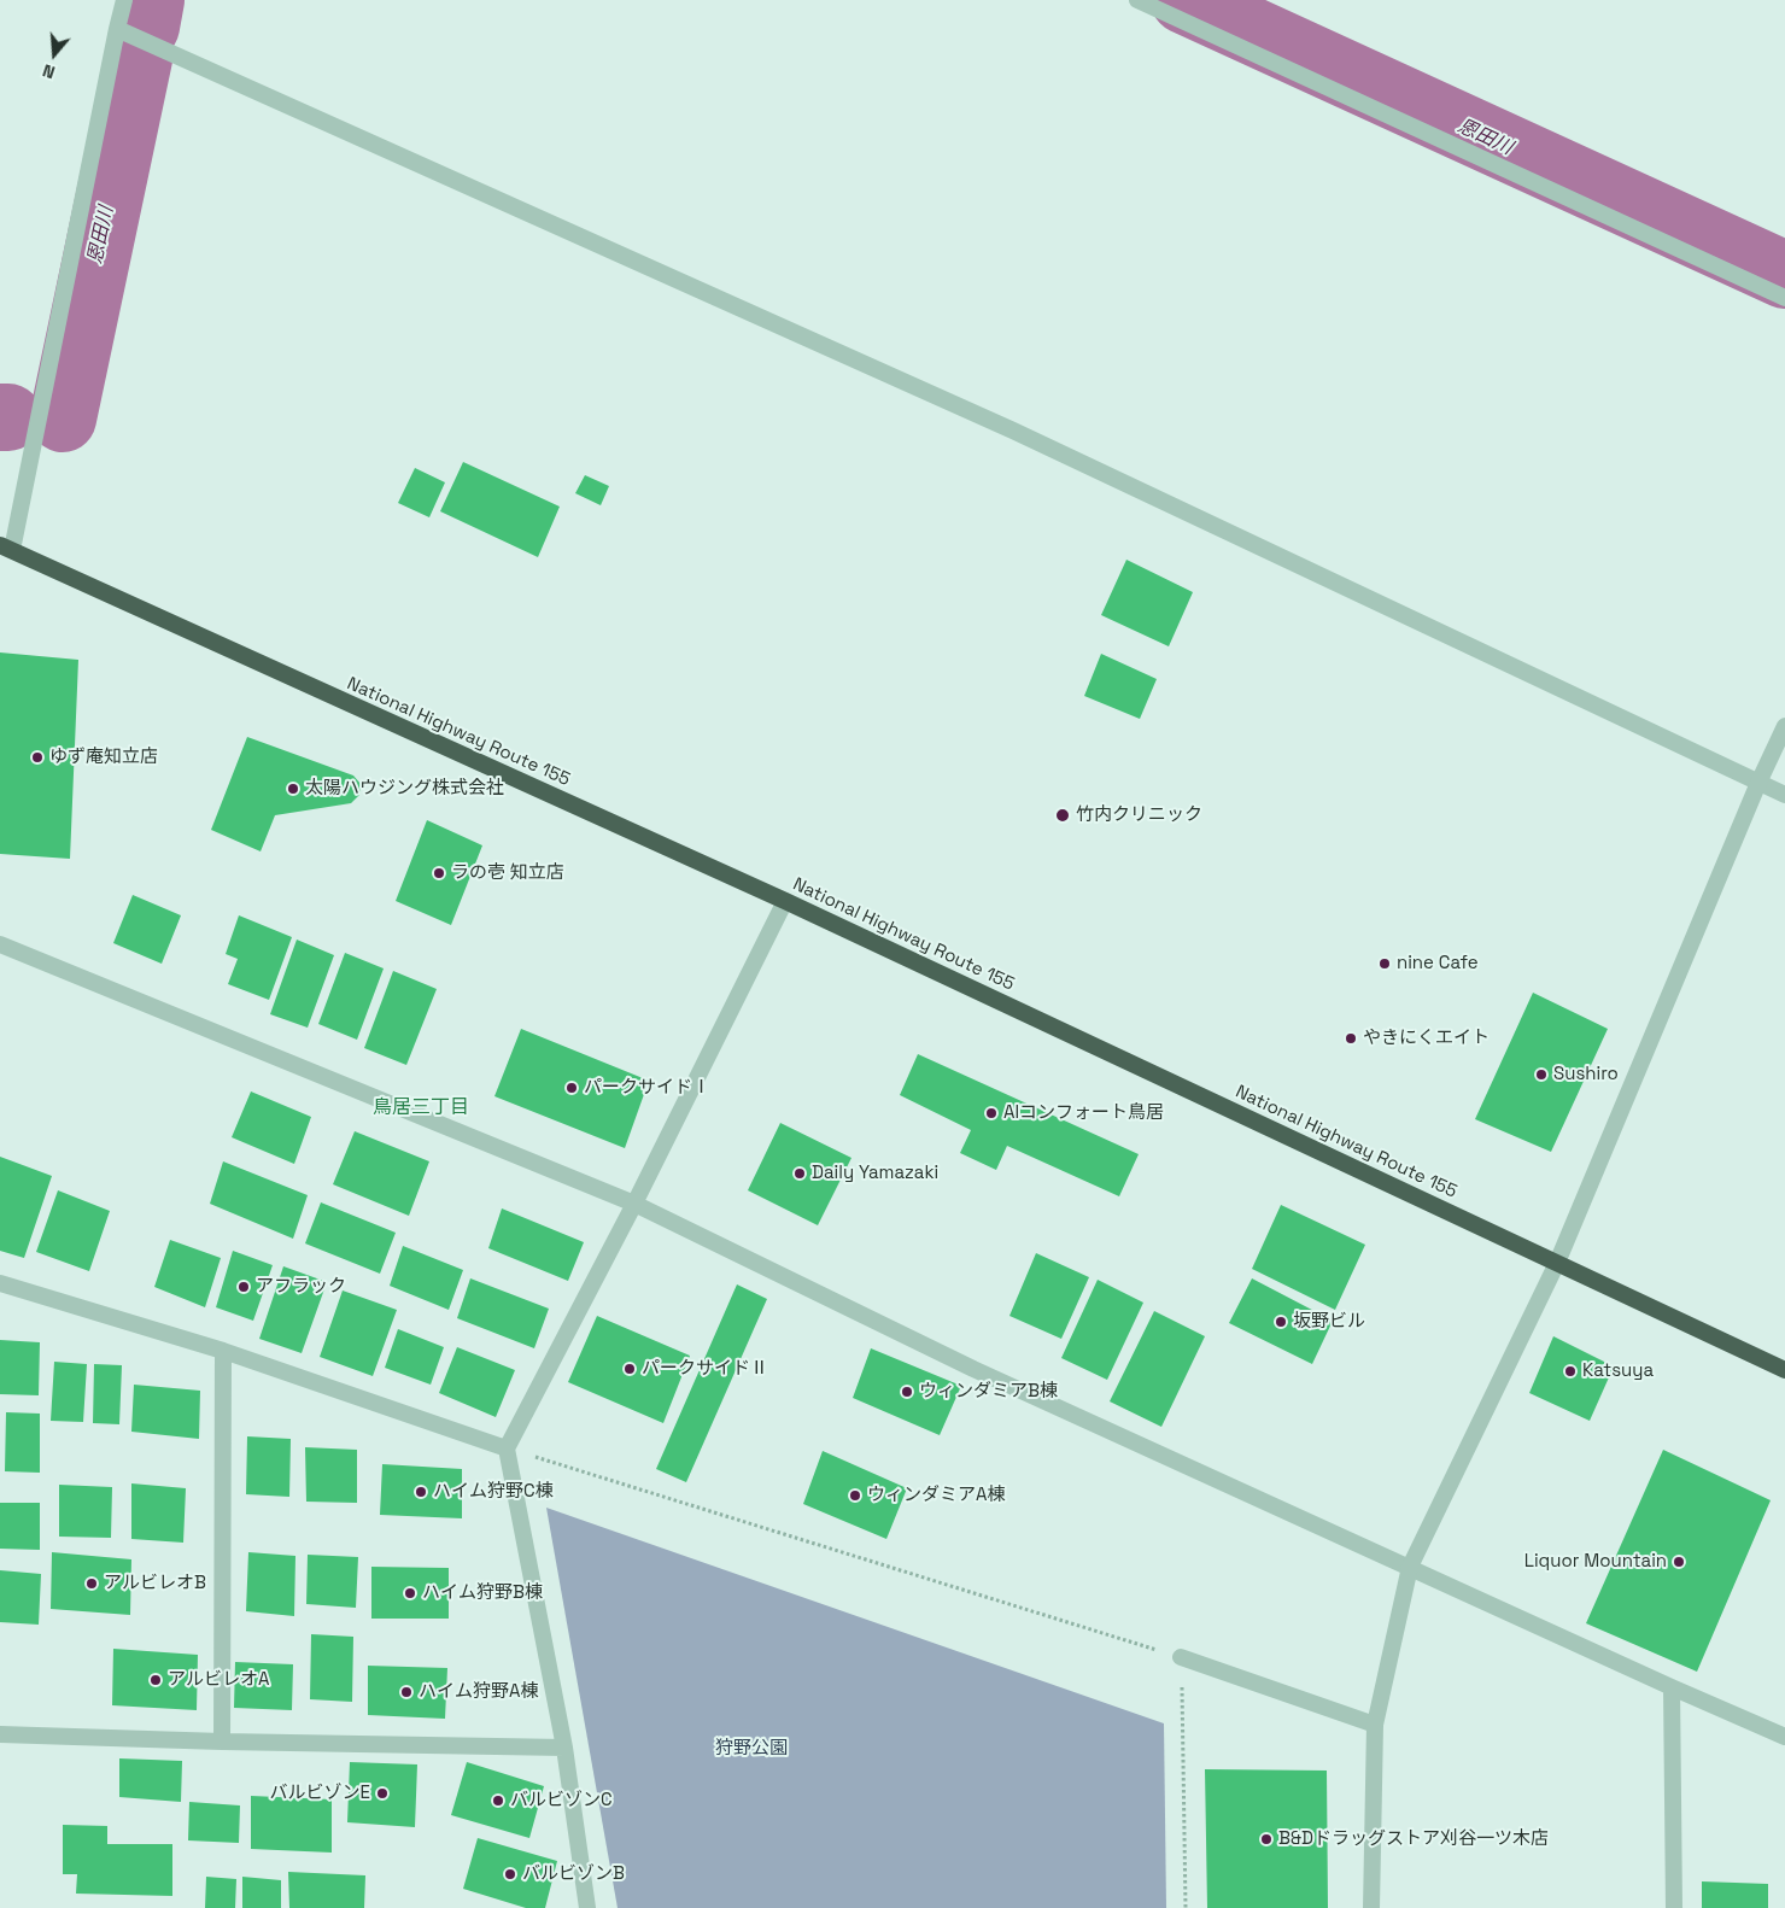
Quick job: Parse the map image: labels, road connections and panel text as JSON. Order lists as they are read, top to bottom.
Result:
{
  "streets": {
    "highway": ["National Highway Route 155"]
  },
  "districts": ["鳥居三丁目"],
  "water": ["恩田川"],
  "parks": ["狩野公園"],
  "places": [
    "ゆず庵知立店",
    "太陽ハウジング株式会社",
    "竹内クリニック",
    "ラの壱 知立店",
    "nine Cafe",
    "やきにくエイト",
    "Sushiro",
    "パークサイドⅠ",
    "AIコンフォート鳥居",
    "Daily Yamazaki",
    "アフラック",
    "坂野ビル",
    "パークサイドⅡ",
    "Katsuya",
    "ウィンダミアB棟",
    "ハイム狩野C棟",
    "ウィンダミアA棟",
    "Liquor Mountain",
    "アルビレオB",
    "ハイム狩野B棟",
    "アルビレオA",
    "ハイム狩野A棟",
    "バルビゾンE",
    "バルビゾンC",
    "B&Dドラッグストア刈谷一ツ木店",
    "バルビゾンB"
  ],
  "north": "bottom"
}
